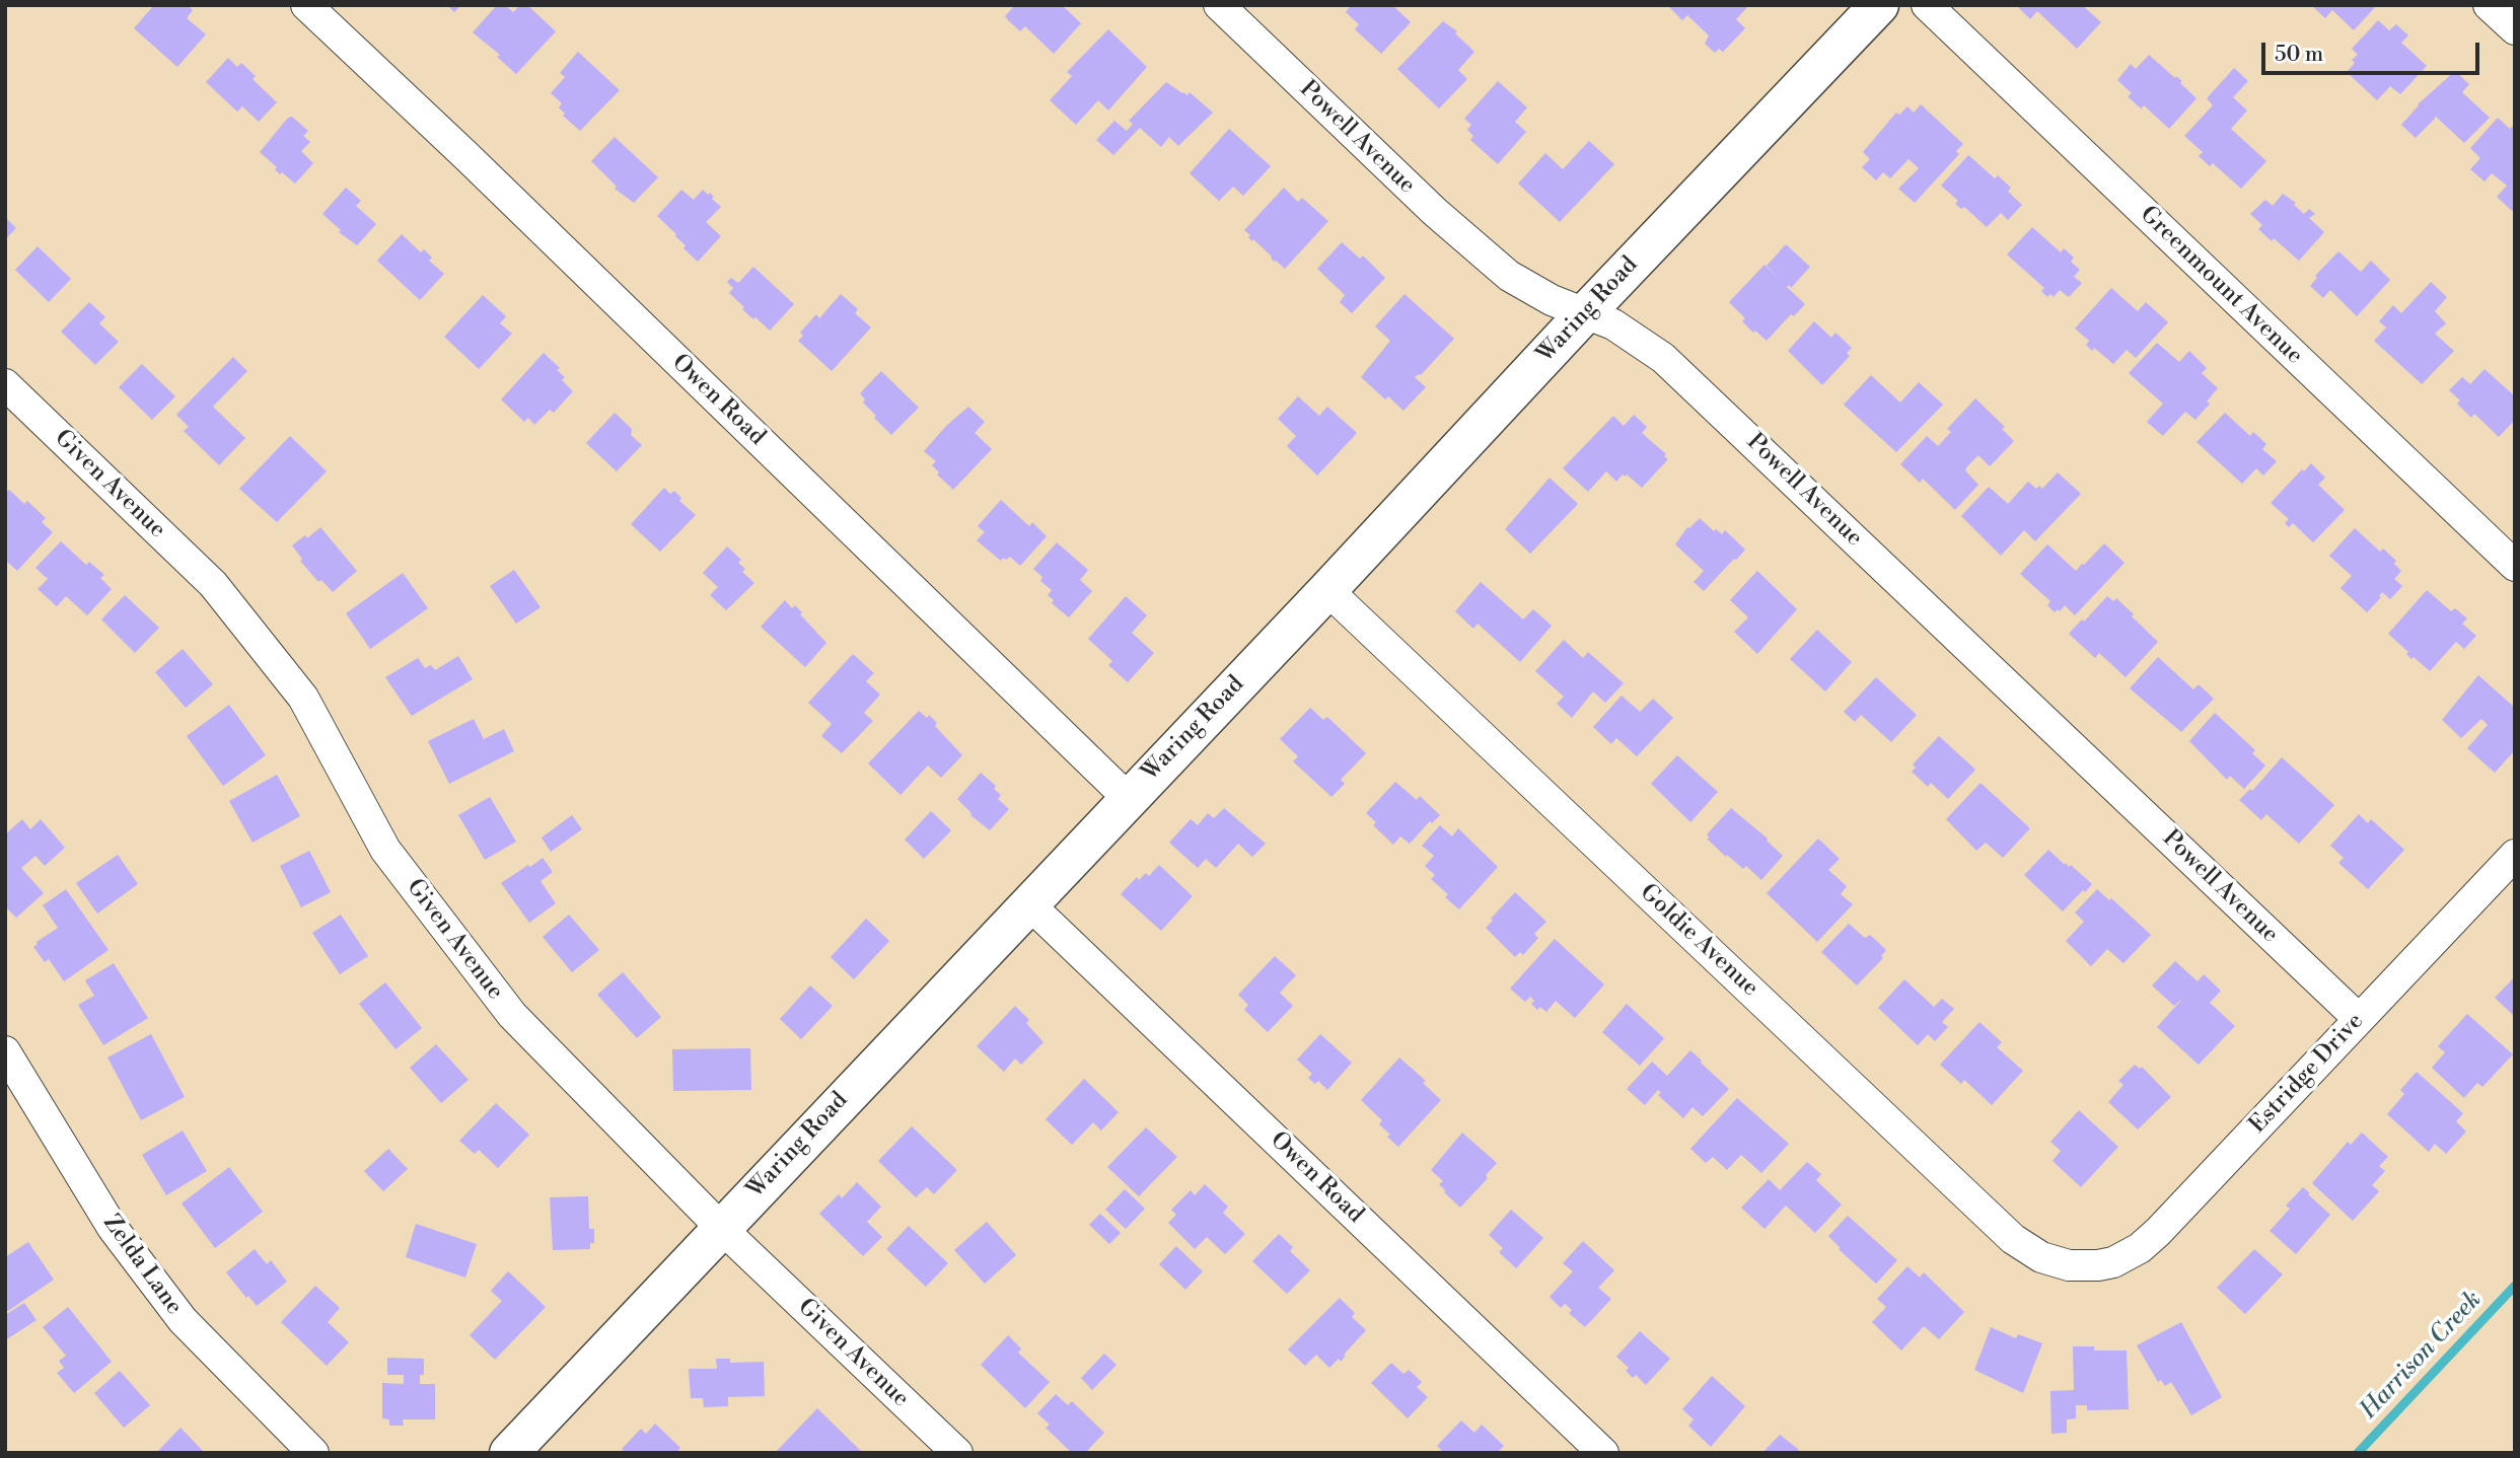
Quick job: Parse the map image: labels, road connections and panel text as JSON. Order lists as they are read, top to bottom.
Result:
{
  "streets": {
    "street": [
      "Powell Avenue",
      "Greenmount Avenue",
      "Waring Road",
      "Owen Road",
      "Given Avenue",
      "Goldie Avenue",
      "Estridge Drive",
      "Zelda Lane"
    ]
  },
  "crossings": [
    ["Powell Avenue", "Waring Road"],
    ["Powell Avenue", "Estridge Drive"],
    ["Waring Road", "Owen Road"],
    ["Waring Road", "Given Avenue"],
    ["Waring Road", "Goldie Avenue"],
    ["Goldie Avenue", "Estridge Drive"]
  ],
  "water": ["Harrison Creek"],
  "scale_bar": "50 m"
}
